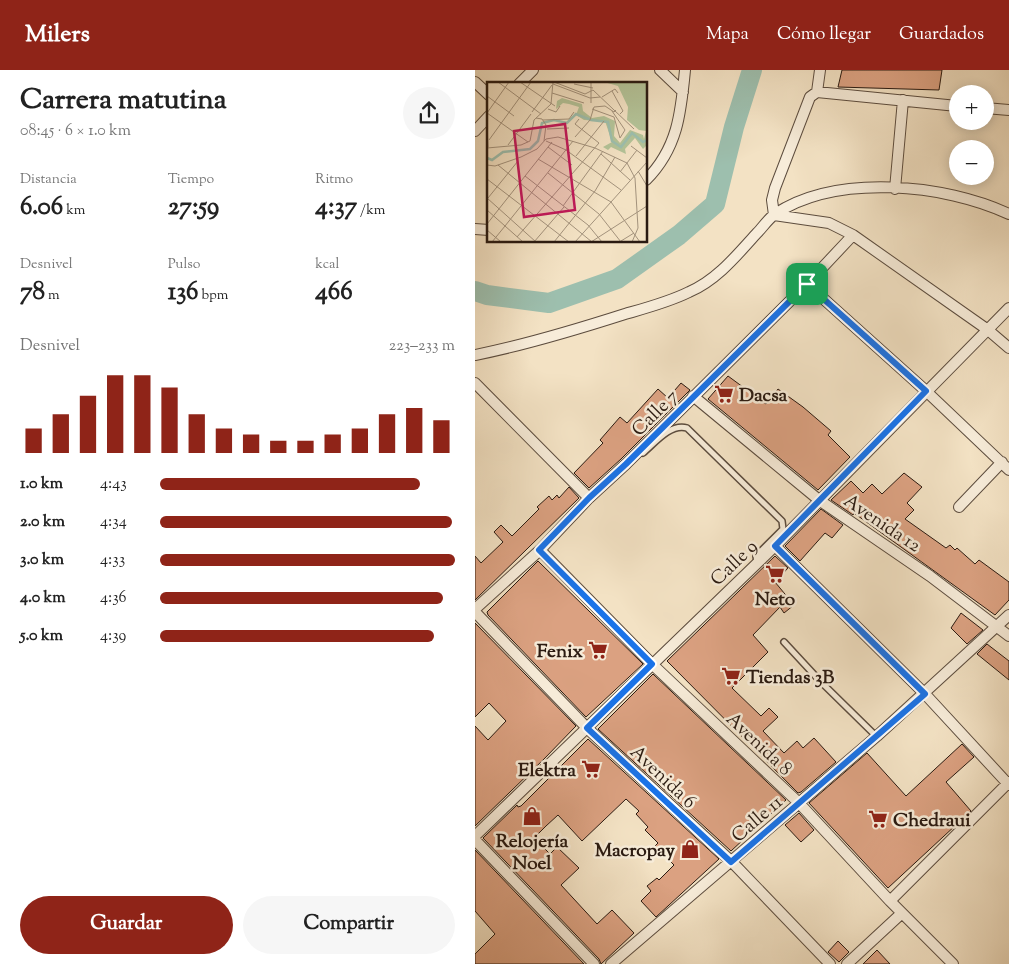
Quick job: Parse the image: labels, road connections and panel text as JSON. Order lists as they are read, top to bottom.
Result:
{
  "streets": {
    "street": [
      "Calle 7",
      "Avenida 12",
      "Calle 9",
      "Avenida 8",
      "Avenida 6",
      "Calle 11"
    ]
  },
  "crossings": [
    ["Calle 7", "Avenida 12"],
    ["Calle 7", "Avenida 8"],
    ["Calle 7", "Avenida 6"],
    ["Avenida 12", "Calle 9"],
    ["Avenida 12", "Calle 11"],
    ["Calle 9", "Avenida 8"],
    ["Calle 9", "Avenida 6"],
    ["Avenida 8", "Calle 11"],
    ["Avenida 6", "Calle 11"]
  ],
  "places": {
    "supermarket": [
      "Dacsa",
      "Neto",
      "Fenix",
      "Tiendas 3B",
      "Elektra",
      "Chedraui"
    ],
    "shop": ["Relojería Noel", "Macropay"]
  },
  "page": {
    "header": "Milers",
    "nav": ["Mapa", "Cómo llegar", "Guardados"],
    "heading": ["Carrera matutina", "08:45 · 6 × 1.0 km"],
    "map_buttons": ["+", "−"],
    "stats": [
      ["Distancia", "6.06 km"],
      ["Tiempo", "27:59"],
      ["Ritmo", "4:37 /km"],
      ["Desnivel", "78 m"],
      ["Pulso", "136 bpm"],
      ["kcal", "466"]
    ],
    "chart": ["Desnivel", "223–233 m"],
    "list": [
      {
        "name": "1.0 km",
        "note": "4:43"
      },
      {
        "name": "2.0 km",
        "note": "4:34"
      },
      {
        "name": "3.0 km",
        "note": "4:33"
      },
      {
        "name": "4.0 km",
        "note": "4:36"
      },
      {
        "name": "5.0 km",
        "note": "4:39"
      }
    ],
    "buttons": ["Guardar", "Compartir"]
  }
}
